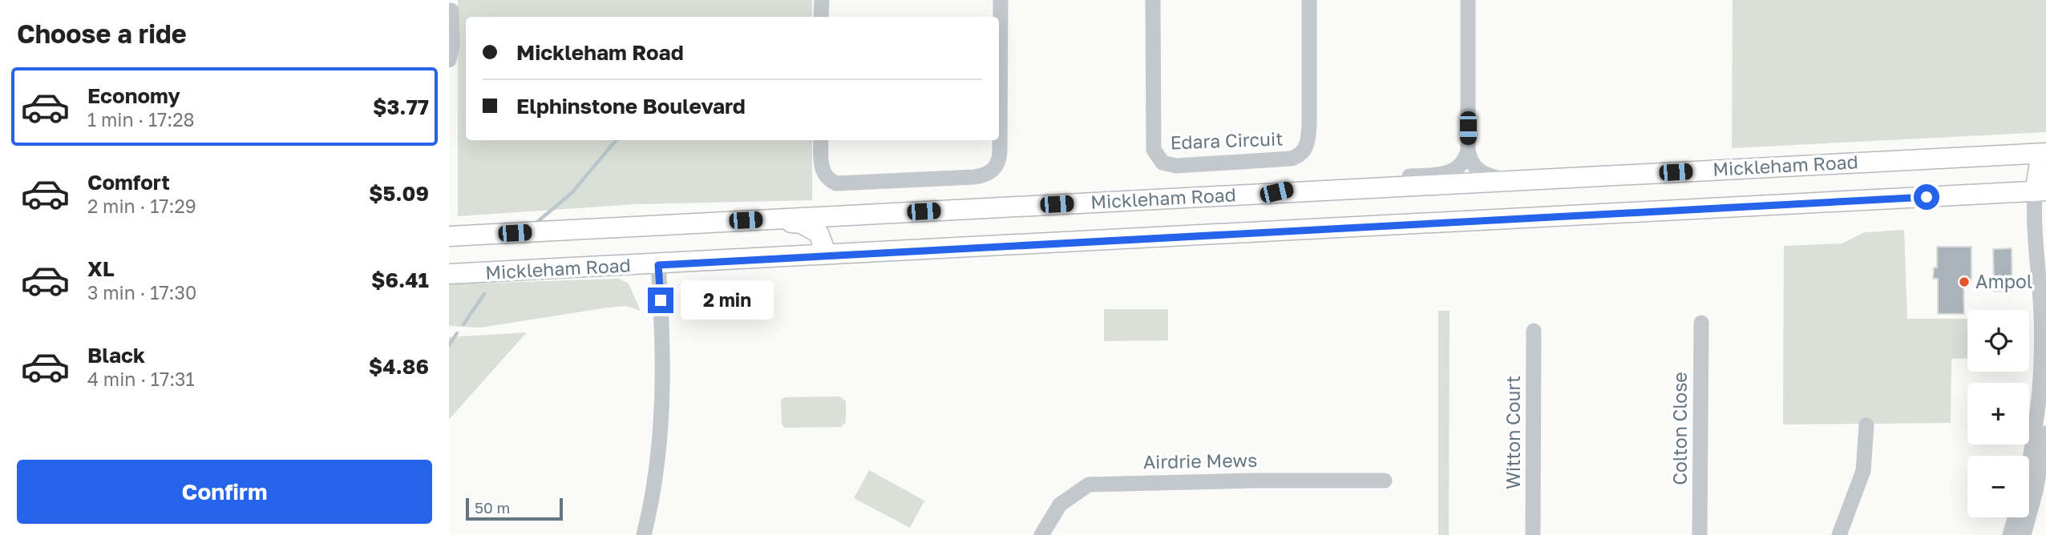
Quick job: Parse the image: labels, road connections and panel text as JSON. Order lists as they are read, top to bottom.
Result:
{
  "streets": {
    "main road": ["Mickleham Road"],
    "street": [
      "Edara Circuit",
      "Colton Close",
      "Witton Court",
      "Airdrie Mews"
    ]
  },
  "places": ["Ampol"],
  "scale_bar": "50 m",
  "page": {
    "heading": "Choose a ride",
    "banner": ["Mickleham Road", "Elphinstone Boulevard"],
    "list": [
      {
        "name": "Economy",
        "note": "1 min · 17:28",
        "value": "$3.77"
      },
      {
        "name": "Comfort",
        "note": "2 min · 17:29",
        "value": "$5.09"
      },
      {
        "name": "XL",
        "note": "3 min · 17:30",
        "value": "$6.41"
      },
      {
        "name": "Black",
        "note": "4 min · 17:31",
        "value": "$4.86"
      }
    ],
    "bubble": "2 min",
    "map_buttons": ["+", "−"],
    "buttons": "Confirm",
    "scale": "50 m"
  }
}
